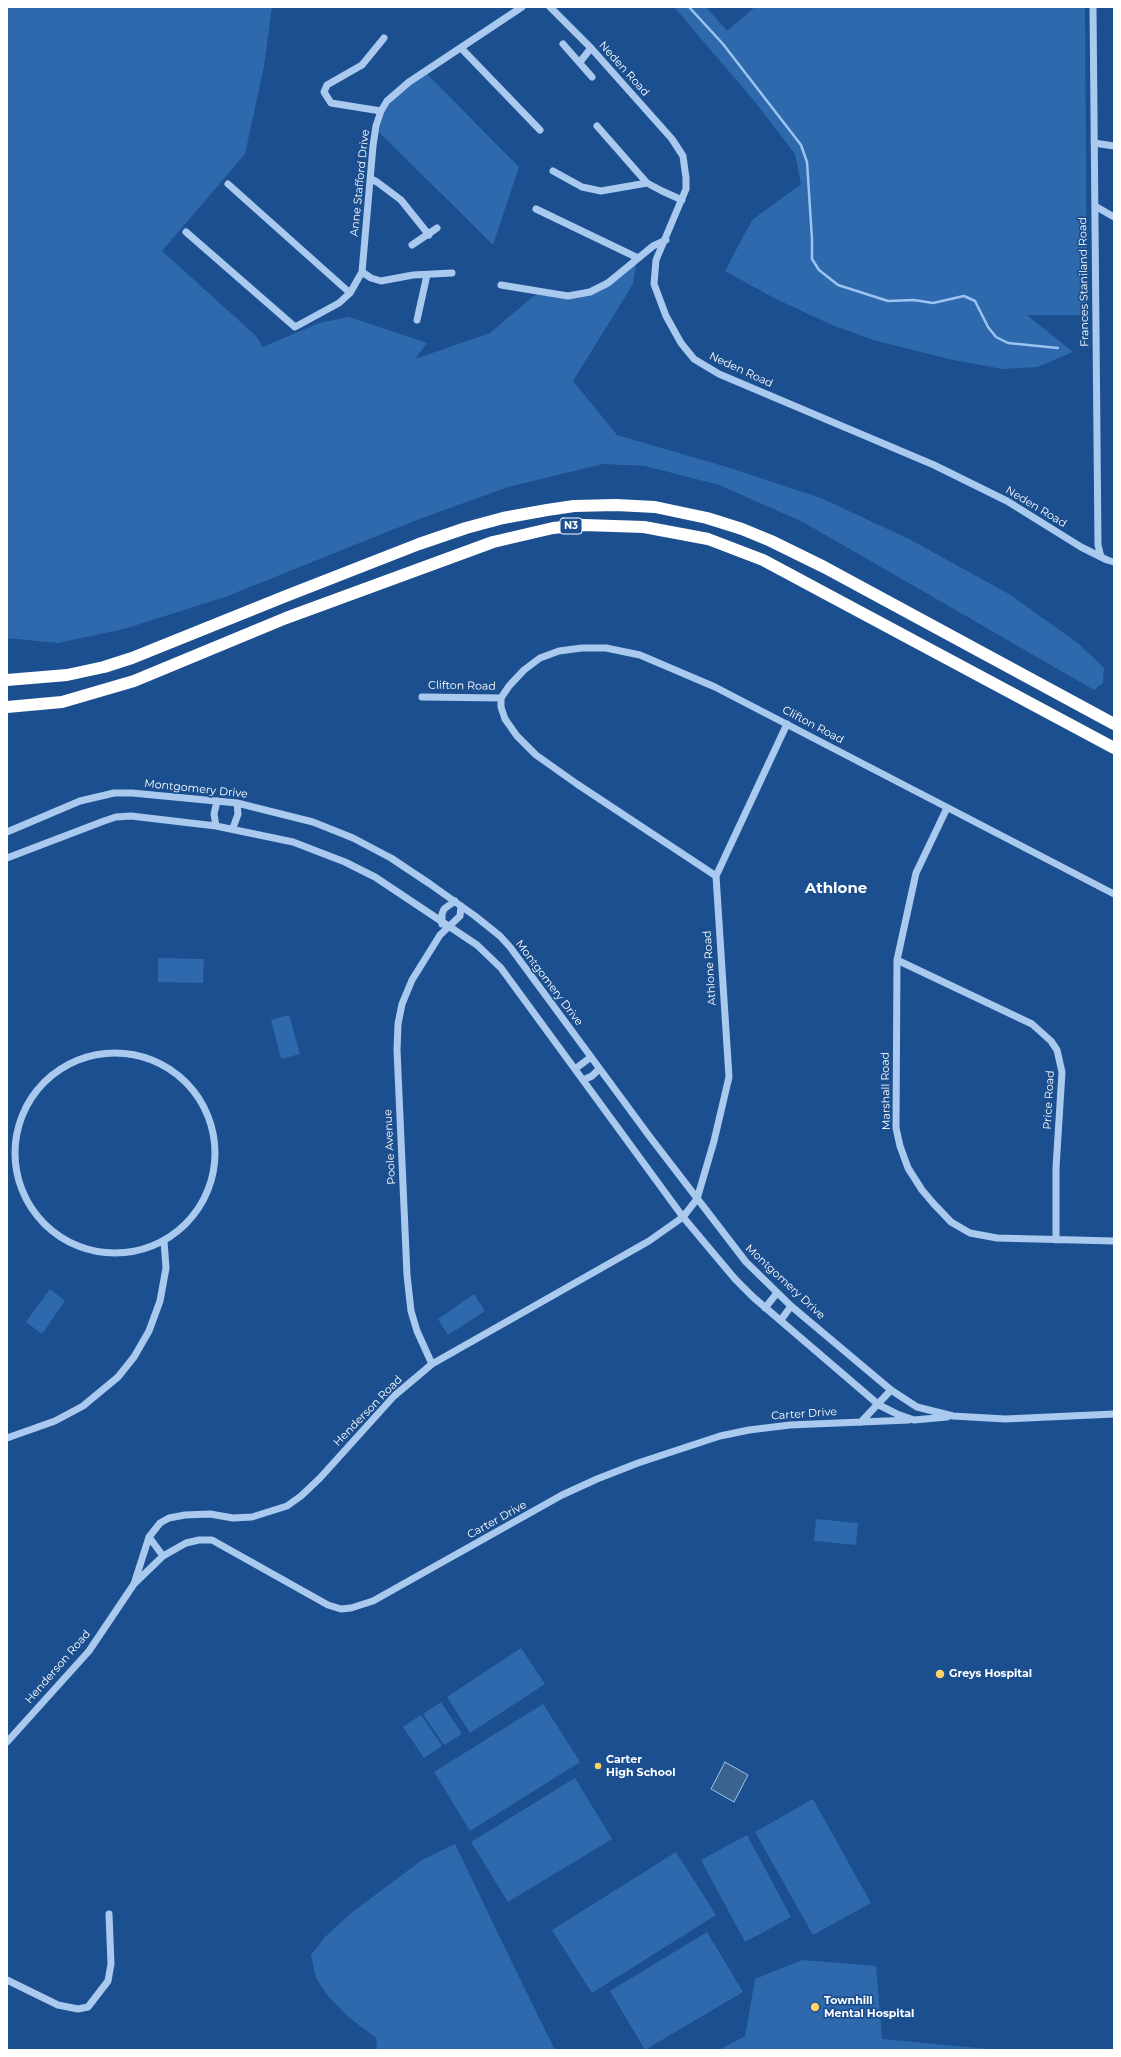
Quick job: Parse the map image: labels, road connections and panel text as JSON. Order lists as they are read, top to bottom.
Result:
{
  "streets": {
    "highway": ["N3"],
    "street": [
      "Neden Road",
      "Anne Stafford Drive",
      "Frances Staniland Road",
      "Clifton Road",
      "Montgomery Drive",
      "Athlone Road",
      "Marshall Road",
      "Price Road",
      "Poole Avenue",
      "Henderson Road",
      "Carter Drive"
    ]
  },
  "crossings": [
    ["Neden Road", "Frances Staniland Road"],
    ["Clifton Road", "Athlone Road"],
    ["Clifton Road", "Marshall Road"],
    ["Montgomery Drive", "Athlone Road"],
    ["Montgomery Drive", "Poole Avenue"],
    ["Montgomery Drive", "Henderson Road"],
    ["Montgomery Drive", "Carter Drive"],
    ["Athlone Road", "Henderson Road"],
    ["Marshall Road", "Price Road"],
    ["Poole Avenue", "Henderson Road"],
    ["Henderson Road", "Carter Drive"]
  ],
  "districts": ["Athlone"],
  "places": ["Greys Hospital", "Carter High School", "Townhill Mental Hospital"]
}
